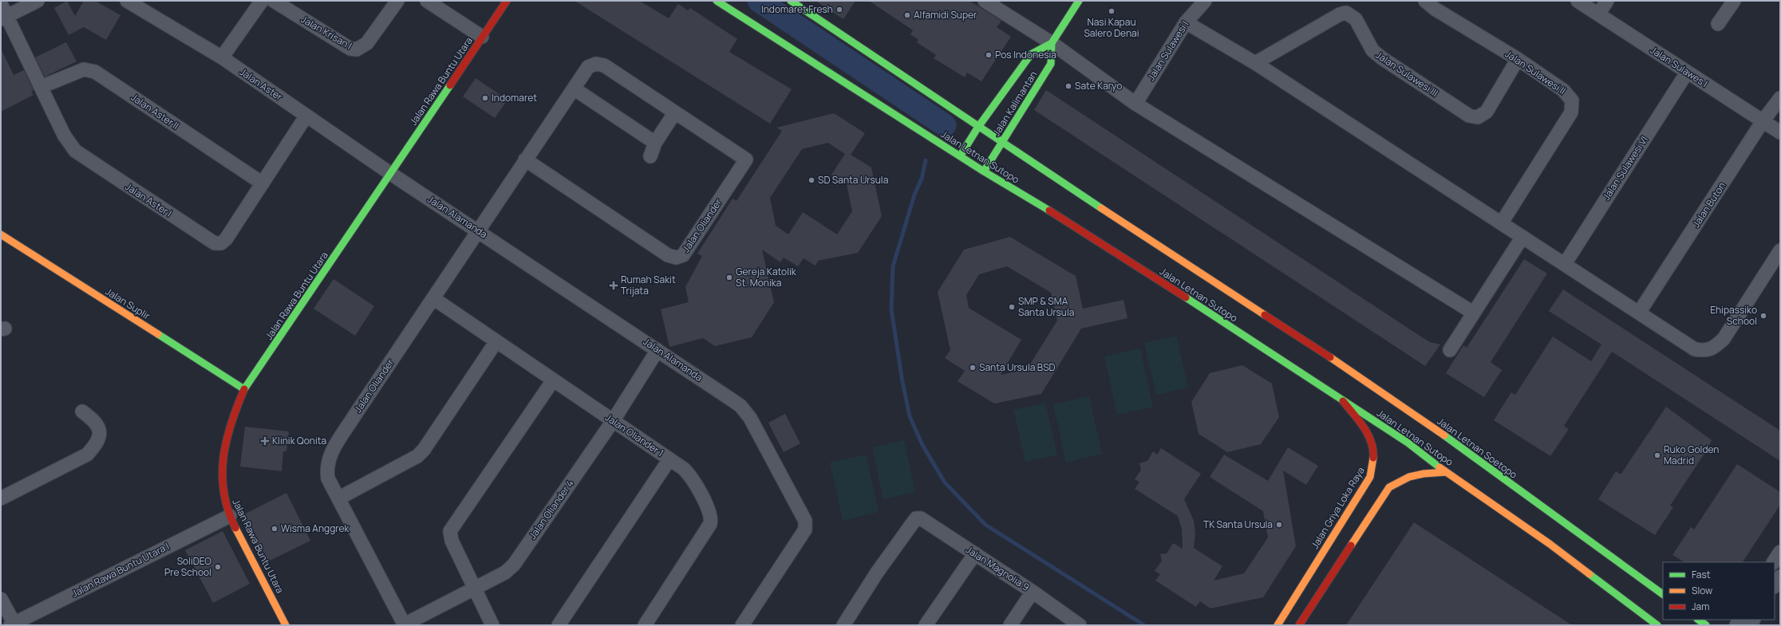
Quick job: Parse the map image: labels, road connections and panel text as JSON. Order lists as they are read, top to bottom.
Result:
{
  "streets": {
    "main road": [
      "Jalan Rawa Buntu Utara",
      "Jalan Kalimantan",
      "Jalan Letnan Sutopo",
      "Jalan Suplir",
      "Jalan Letnan Soetopo",
      "Jalan Griya Loka Raya"
    ],
    "street": [
      "Jalan Krisan I",
      "Jalan Sulawesi I",
      "Jalan Sulawes I",
      "Jalan Sulawesi II",
      "Jalan Sulawesi III",
      "Jalan Aster",
      "Jalan Aster II",
      "Jalan Sulawesi VI",
      "Jalan Aster I",
      "Jalan Buton",
      "Jalan Alamanda",
      "Jalan Oliander",
      "Jalan Oliander 1",
      "Jalan Oliander 4",
      "Jalan Magnolia 9",
      "Jalan Rawa Buntu Utara I"
    ]
  },
  "crossings": [
    ["Jalan Sulawes I", "Jalan Sulawesi VI"],
    ["Jalan Sulawes I", "Jalan Buton"],
    ["Jalan Sulawesi II", "Jalan Sulawesi III"],
    ["Jalan Rawa Buntu Utara", "Jalan Aster"],
    ["Jalan Rawa Buntu Utara", "Jalan Alamanda"],
    ["Jalan Rawa Buntu Utara", "Jalan Suplir"],
    ["Jalan Rawa Buntu Utara", "Jalan Rawa Buntu Utara I"],
    ["Jalan Aster", "Jalan Aster I"],
    ["Jalan Aster", "Jalan Alamanda"],
    ["Jalan Kalimantan", "Jalan Letnan Sutopo"],
    ["Jalan Kalimantan", "Jalan Letnan Soetopo"],
    ["Jalan Aster II", "Jalan Aster I"],
    ["Jalan Letnan Sutopo", "Jalan Griya Loka Raya"],
    ["Jalan Alamanda", "Jalan Oliander"],
    ["Jalan Alamanda", "Jalan Oliander 4"],
    ["Jalan Oliander", "Jalan Oliander 1"],
    ["Jalan Oliander", "Jalan Oliander 4"],
    ["Jalan Oliander 1", "Jalan Oliander 4"]
  ],
  "places": {
    "other": [
      "Indomaret Fresh",
      "Nasi Kapau Salero Denai",
      "Alfamidi Super",
      "Pos Indonesia",
      "Sate Karyo",
      "Indomaret",
      "SD Santa Ursula",
      "Gereja Katolik St. Monika",
      "SMP & SMA Santa Ursula",
      "Ehipassiko School",
      "Santa Ursula BSD",
      "Ruko Golden Madrid",
      "TK Santa Ursula",
      "Wisma Anggrek",
      "SoliDEO Pre School"
    ],
    "health": ["Rumah Sakit Trijata", "Klinik Qonita"]
  },
  "legend": ["Fast", "Slow", "Jam"]
}
